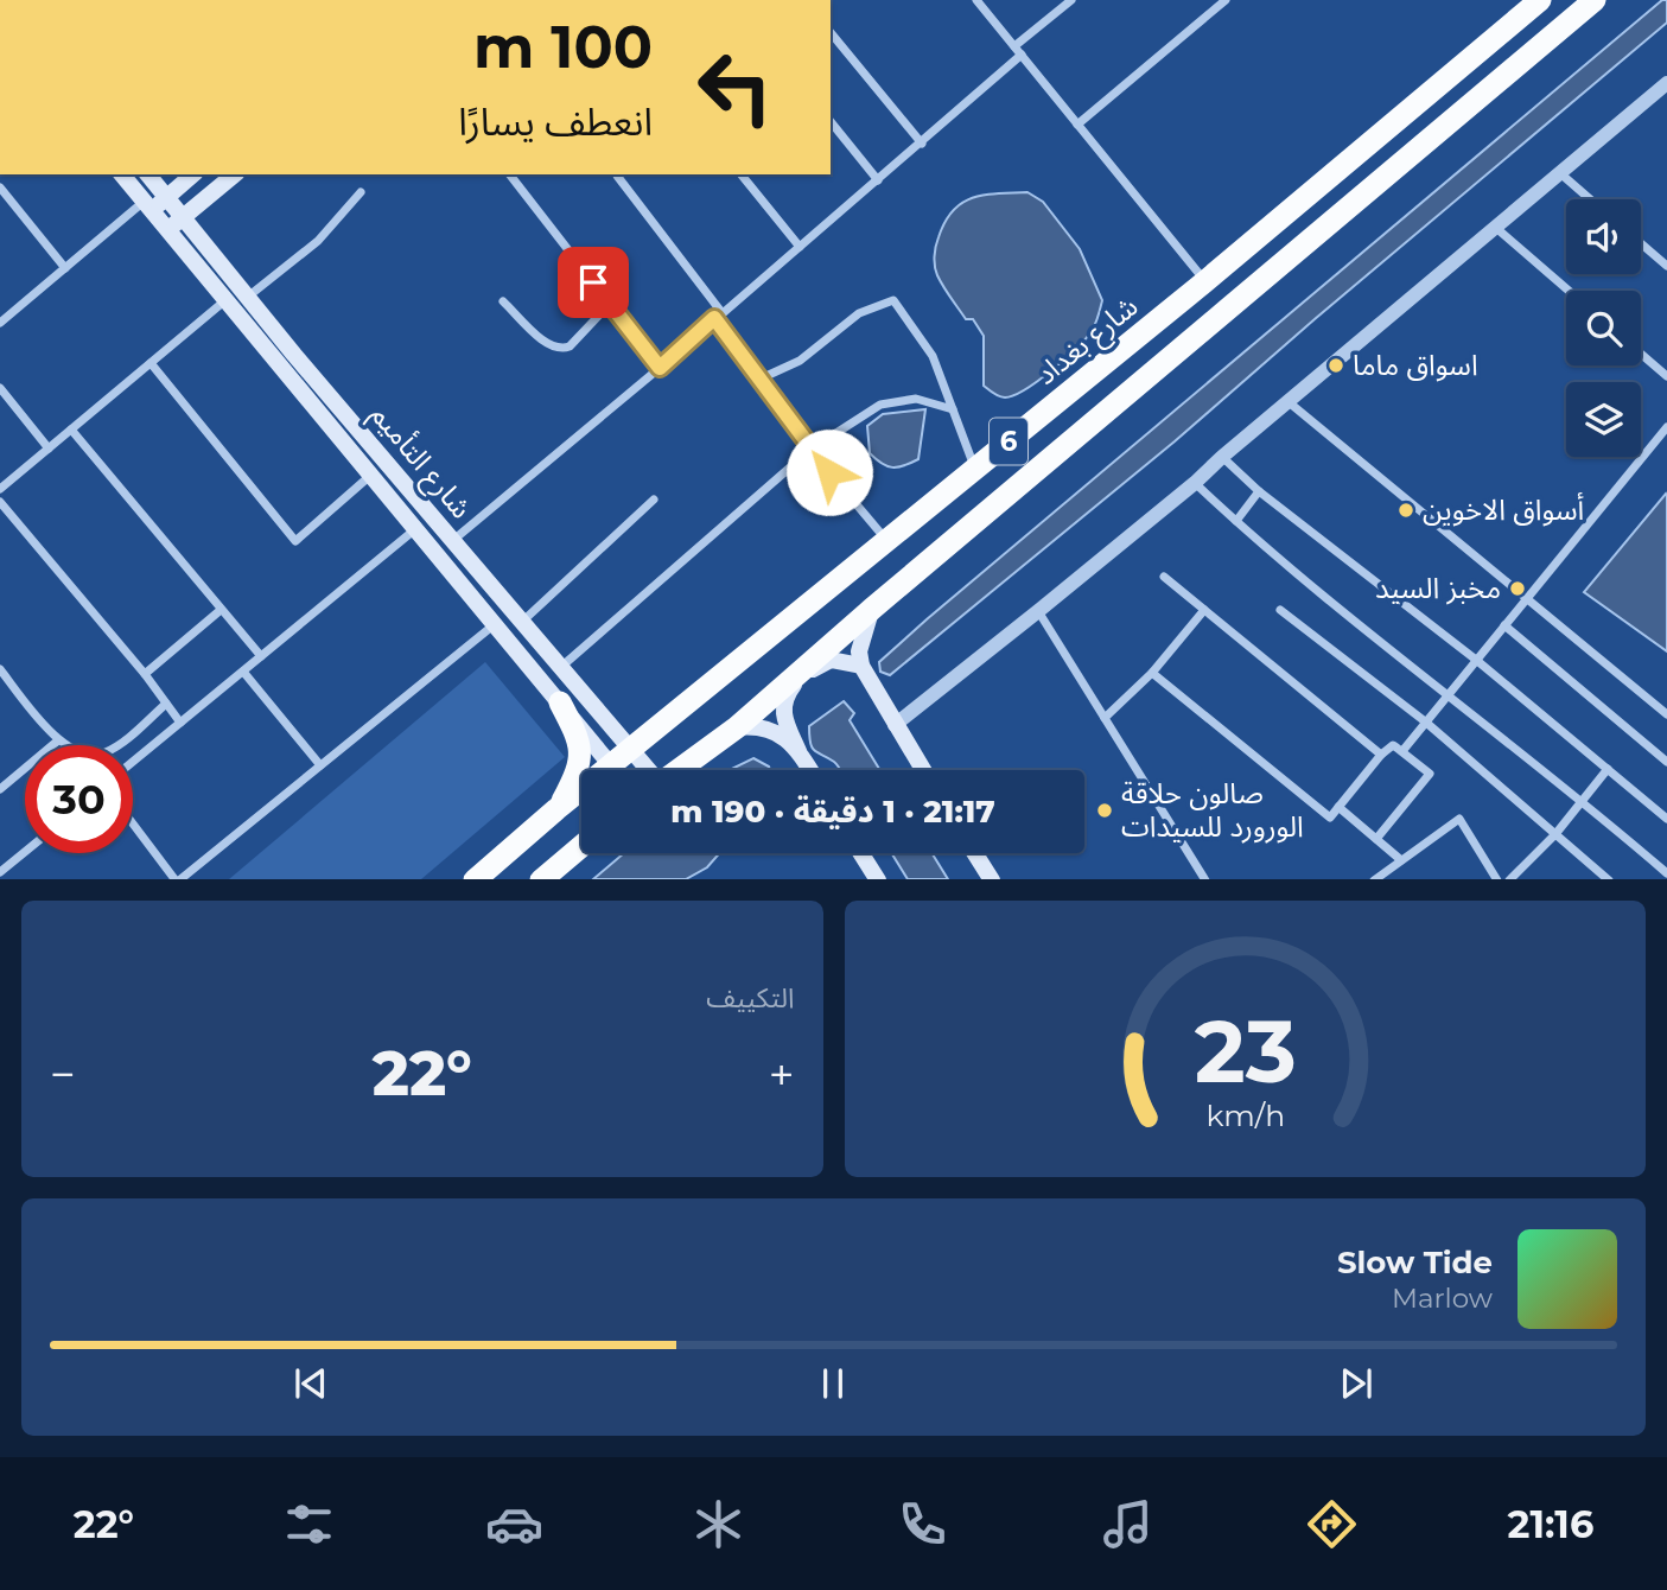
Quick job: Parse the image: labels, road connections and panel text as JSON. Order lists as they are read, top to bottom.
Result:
{
  "streets": {
    "highway": ["شارع بغداد", "6"],
    "main road": ["شارع التأميم"]
  },
  "crossings": [
    ["شارع بغداد", "شارع التأميم"]
  ],
  "places": [
    "اسواق ماما",
    "أسواق الاخوين",
    "مخبز السيد",
    "صالون حلاقة الورورد للسيدات"
  ],
  "page": {
    "turn": ["100 m", "انعطف يسارًا"],
    "limit": "30",
    "trip": "21:17 · 1 دقيقة · 190 m",
    "tile": "التكييف",
    "heat": ["−", "22°", "+"],
    "song": ["Slow Tide", "Marlow"],
    "tabs": ["21:16", "22°"],
    "gauge": ["23", "km/h"]
  }
}
